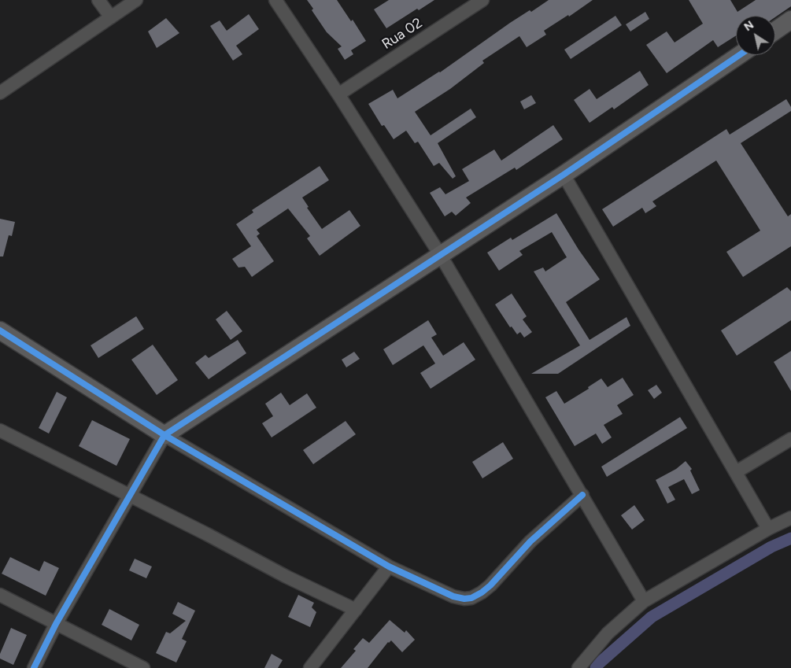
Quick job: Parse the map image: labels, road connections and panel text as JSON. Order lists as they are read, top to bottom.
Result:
{
  "streets": {
    "street": ["Rua 02"]
  },
  "north": "top left"
}
